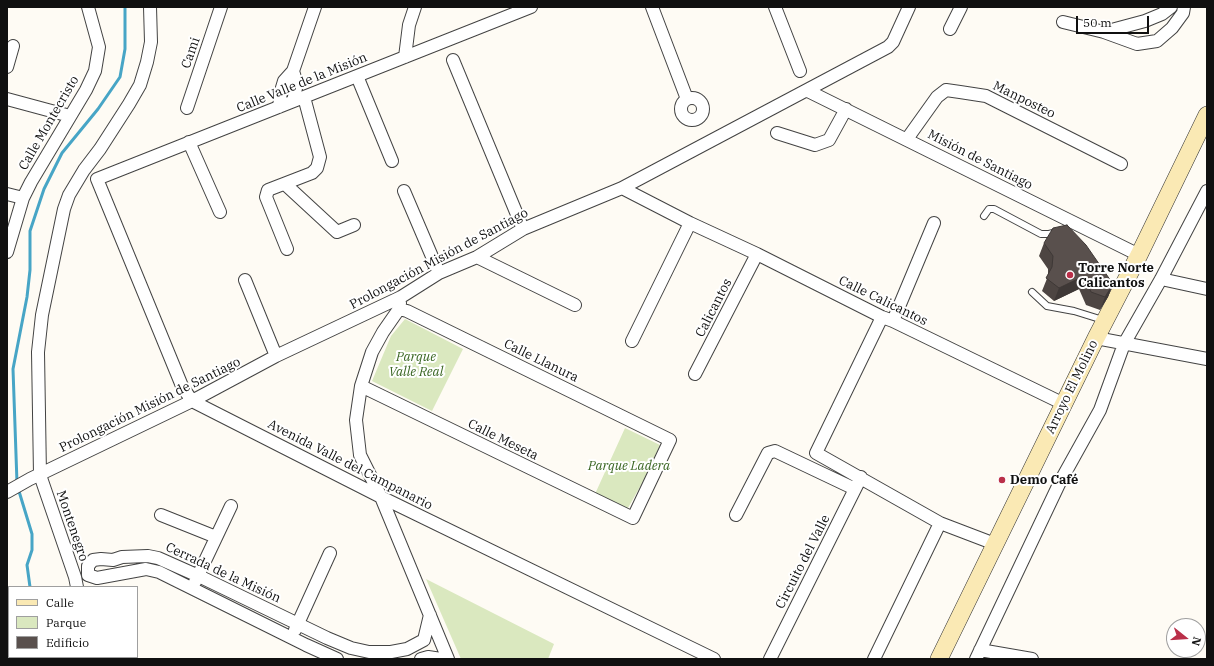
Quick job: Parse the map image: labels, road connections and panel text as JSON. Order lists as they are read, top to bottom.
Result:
{
  "streets": {
    "street": [
      "Cami",
      "Calle Valle de la Misión",
      "Manposteo",
      "Calle Montecristo",
      "Misión de Santiago",
      "Prolongación Misión de Santiago",
      "Calle Calicantos",
      "Calicantos",
      "Calle Llanura",
      "Arroyo El Molino",
      "Calle Meseta",
      "Avenida Valle del Campanario",
      "Montenegro",
      "Circuito del Valle",
      "Cerrada de la Misión"
    ]
  },
  "crossings": [
    ["Manposteo", "Misión de Santiago"],
    ["Misión de Santiago", "Prolongación Misión de Santiago"],
    ["Misión de Santiago", "Arroyo El Molino"],
    ["Prolongación Misión de Santiago", "Calle Calicantos"],
    ["Prolongación Misión de Santiago", "Calle Llanura"],
    ["Prolongación Misión de Santiago", "Avenida Valle del Campanario"],
    ["Prolongación Misión de Santiago", "Montenegro"],
    ["Calle Calicantos", "Calicantos"],
    ["Calle Calicantos", "Arroyo El Molino"],
    ["Calle Llanura", "Calle Meseta"]
  ],
  "parks": ["Parque Valle Real", "Parque Ladera"],
  "places": ["Torre Norte Calicantos", "Demo Café"],
  "legend": ["Calle", "Parque", "Edificio"],
  "scale_bar": "50 m",
  "north": "right"
}
